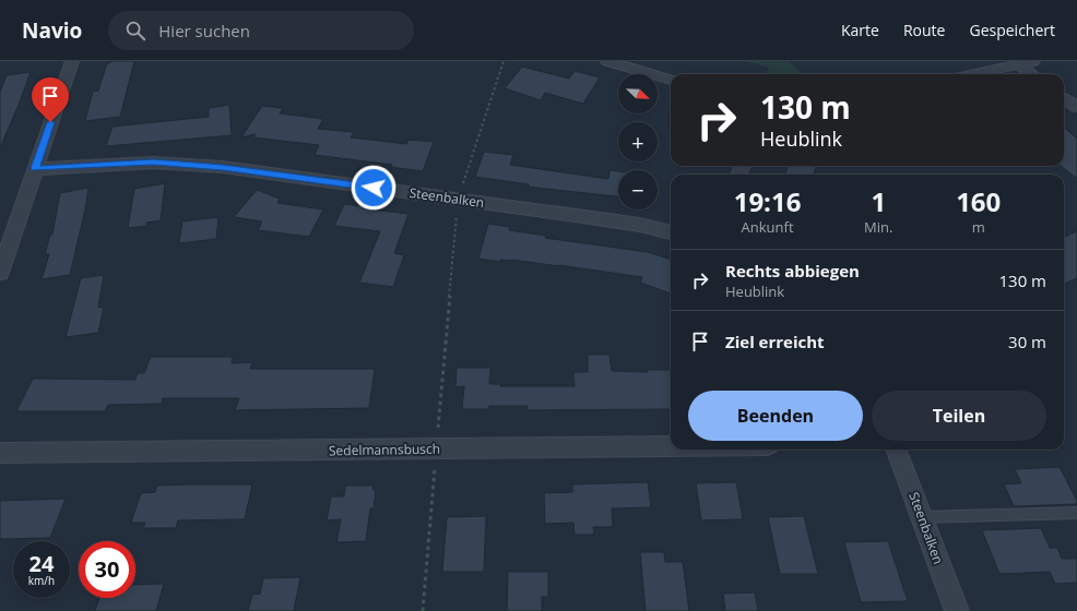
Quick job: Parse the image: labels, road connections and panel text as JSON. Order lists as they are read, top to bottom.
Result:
{
  "streets": {
    "street": ["Steenbalken", "Sedelmannsbusch"]
  },
  "north": "bottom right",
  "page": {
    "header": "Navio",
    "search": "Hier suchen",
    "nav": ["Karte", "Route", "Gespeichert"],
    "map_buttons": ["+", "−"],
    "turn": ["130 m", "Heublink"],
    "eta": [
      "19:16",
      "Ankunft",
      "1",
      "Min.",
      "160",
      "m"
    ],
    "list": [
      {
        "name": "Rechts abbiegen",
        "note": "Heublink",
        "value": "130 m"
      },
      {
        "name": "Ziel erreicht",
        "value": "30 m"
      }
    ],
    "buttons": ["Beenden", "Teilen"],
    "speed": "24 km/h",
    "limit": "30"
  }
}
